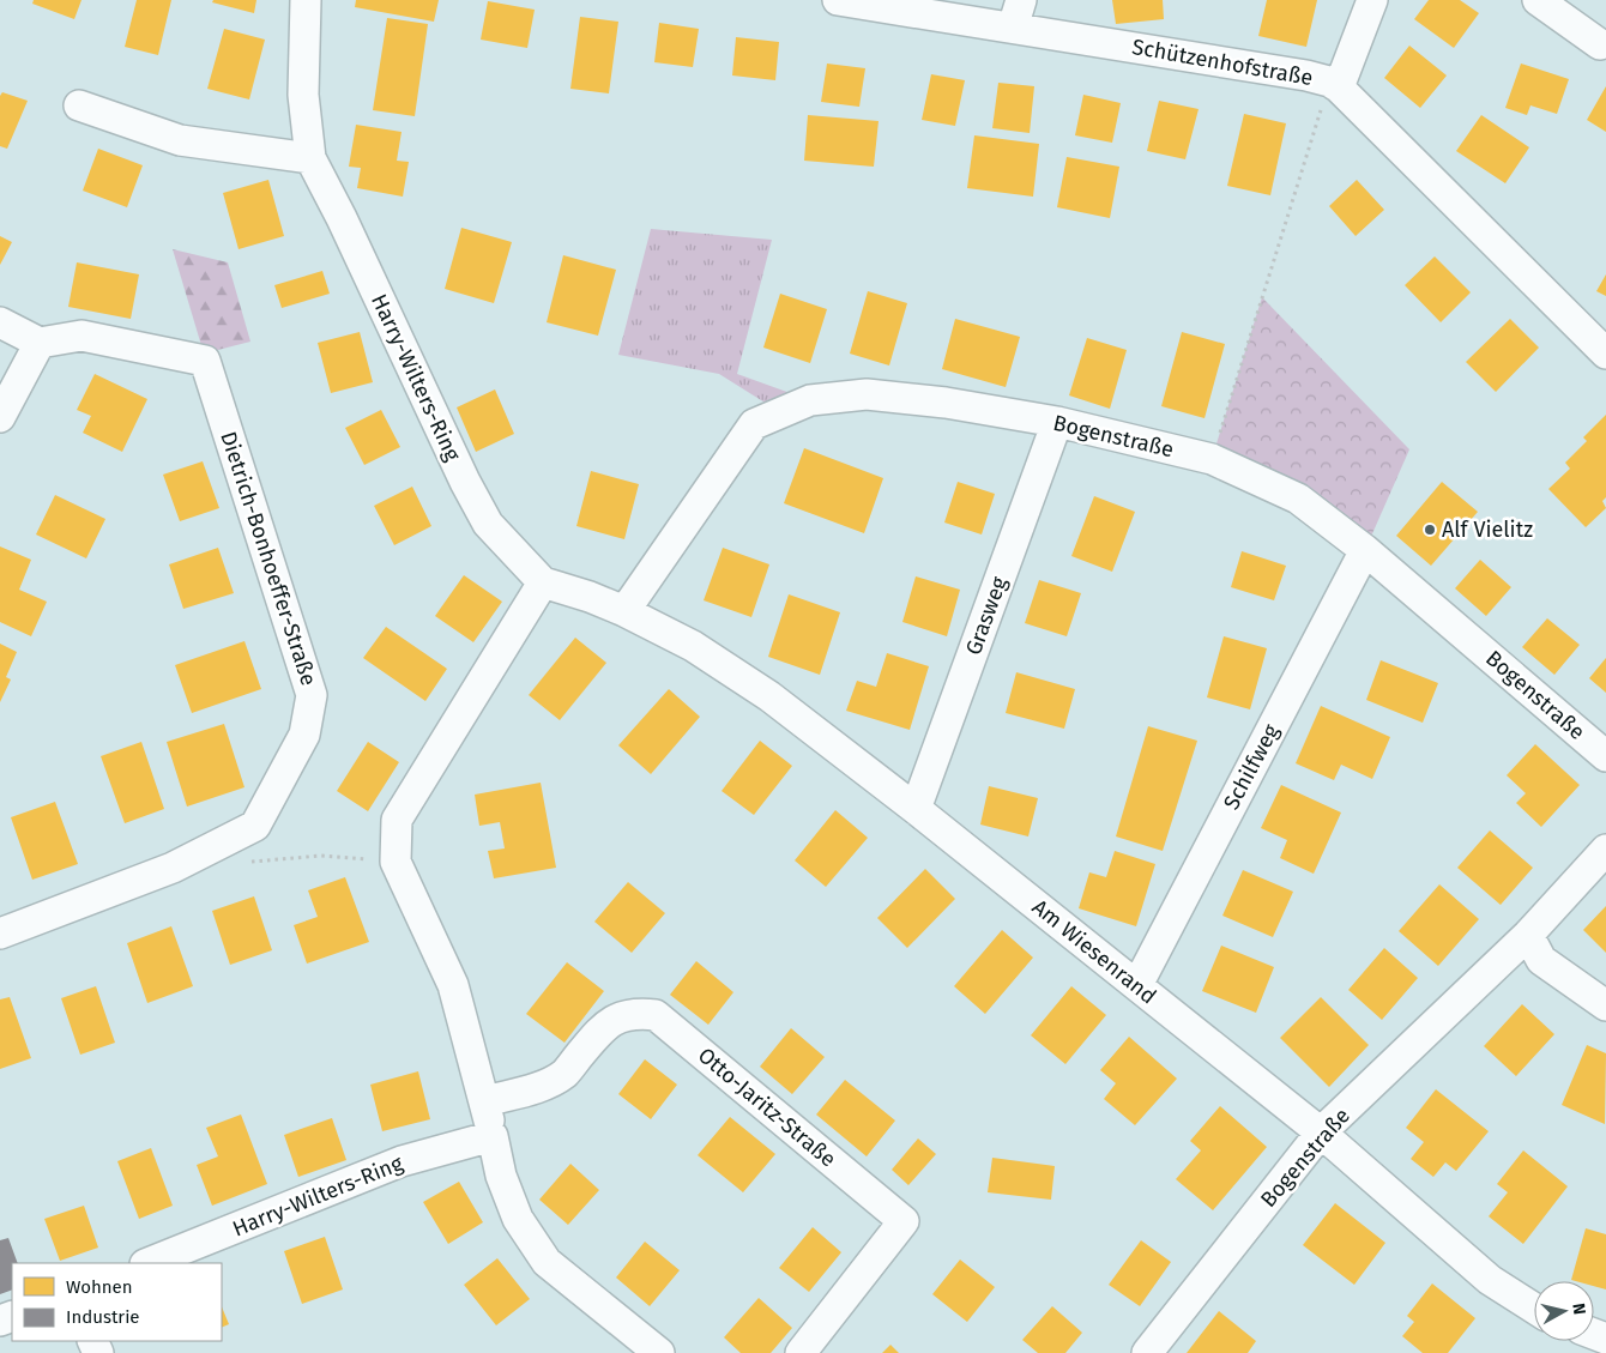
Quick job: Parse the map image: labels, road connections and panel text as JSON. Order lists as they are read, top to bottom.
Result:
{
  "streets": {
    "street": [
      "Schützenhofstraße",
      "Harry-Wilters-Ring",
      "Bogenstraße",
      "Dietrich-Bonhoeffer-Straße",
      "Grasweg",
      "Schilfweg",
      "Am Wiesenrand",
      "Otto-Jaritz-Straße"
    ]
  },
  "crossings": [
    ["Harry-Wilters-Ring", "Bogenstraße"],
    ["Harry-Wilters-Ring", "Am Wiesenrand"],
    ["Bogenstraße", "Grasweg"],
    ["Bogenstraße", "Schilfweg"],
    ["Bogenstraße", "Am Wiesenrand"],
    ["Grasweg", "Am Wiesenrand"],
    ["Schilfweg", "Am Wiesenrand"]
  ],
  "places": ["Alf Vielitz"],
  "legend": ["Wohnen", "Industrie"],
  "north": "right"
}
